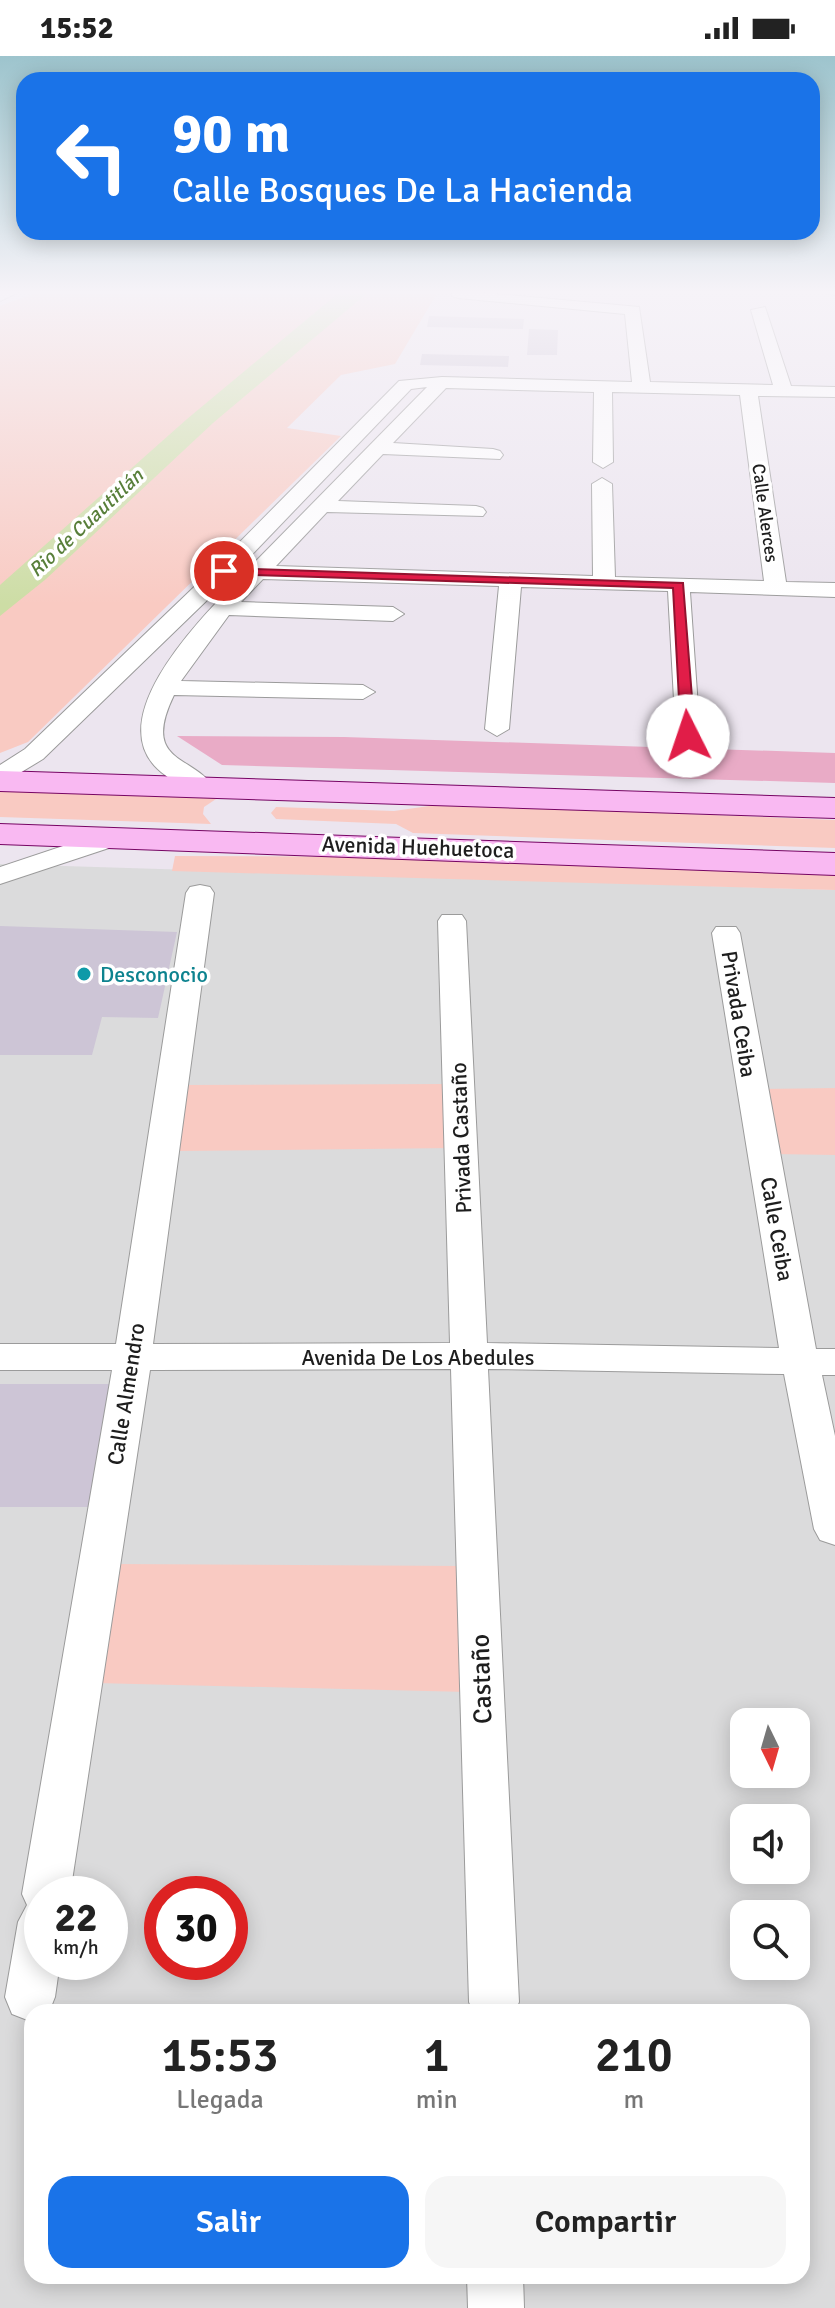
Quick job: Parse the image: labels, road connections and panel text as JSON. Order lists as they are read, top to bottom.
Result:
{
  "streets": {
    "main road": ["Avenida Huehuetoca"],
    "street": [
      "Calle Alerces",
      "Privada Ceiba",
      "Privada Castaño",
      "Calle Ceiba",
      "Avenida De Los Abedules",
      "Calle Almendro",
      "Castaño"
    ]
  },
  "crossings": [
    ["Privada Ceiba", "Calle Ceiba"],
    ["Privada Castaño", "Avenida De Los Abedules"],
    ["Privada Castaño", "Castaño"],
    ["Calle Ceiba", "Avenida De Los Abedules"],
    ["Avenida De Los Abedules", "Calle Almendro"],
    ["Avenida De Los Abedules", "Castaño"]
  ],
  "water": ["Rio de Cuautitlán"],
  "places": ["Desconocio"],
  "north": "bottom",
  "page": {
    "status": "15:52",
    "turn": ["90 m", "Calle Bosques De La Hacienda"],
    "speed": "22 km/h",
    "limit": "30",
    "eta": [
      "15:53",
      "Llegada",
      "1",
      "min",
      "210",
      "m"
    ],
    "buttons": ["Salir", "Compartir"]
  }
}
